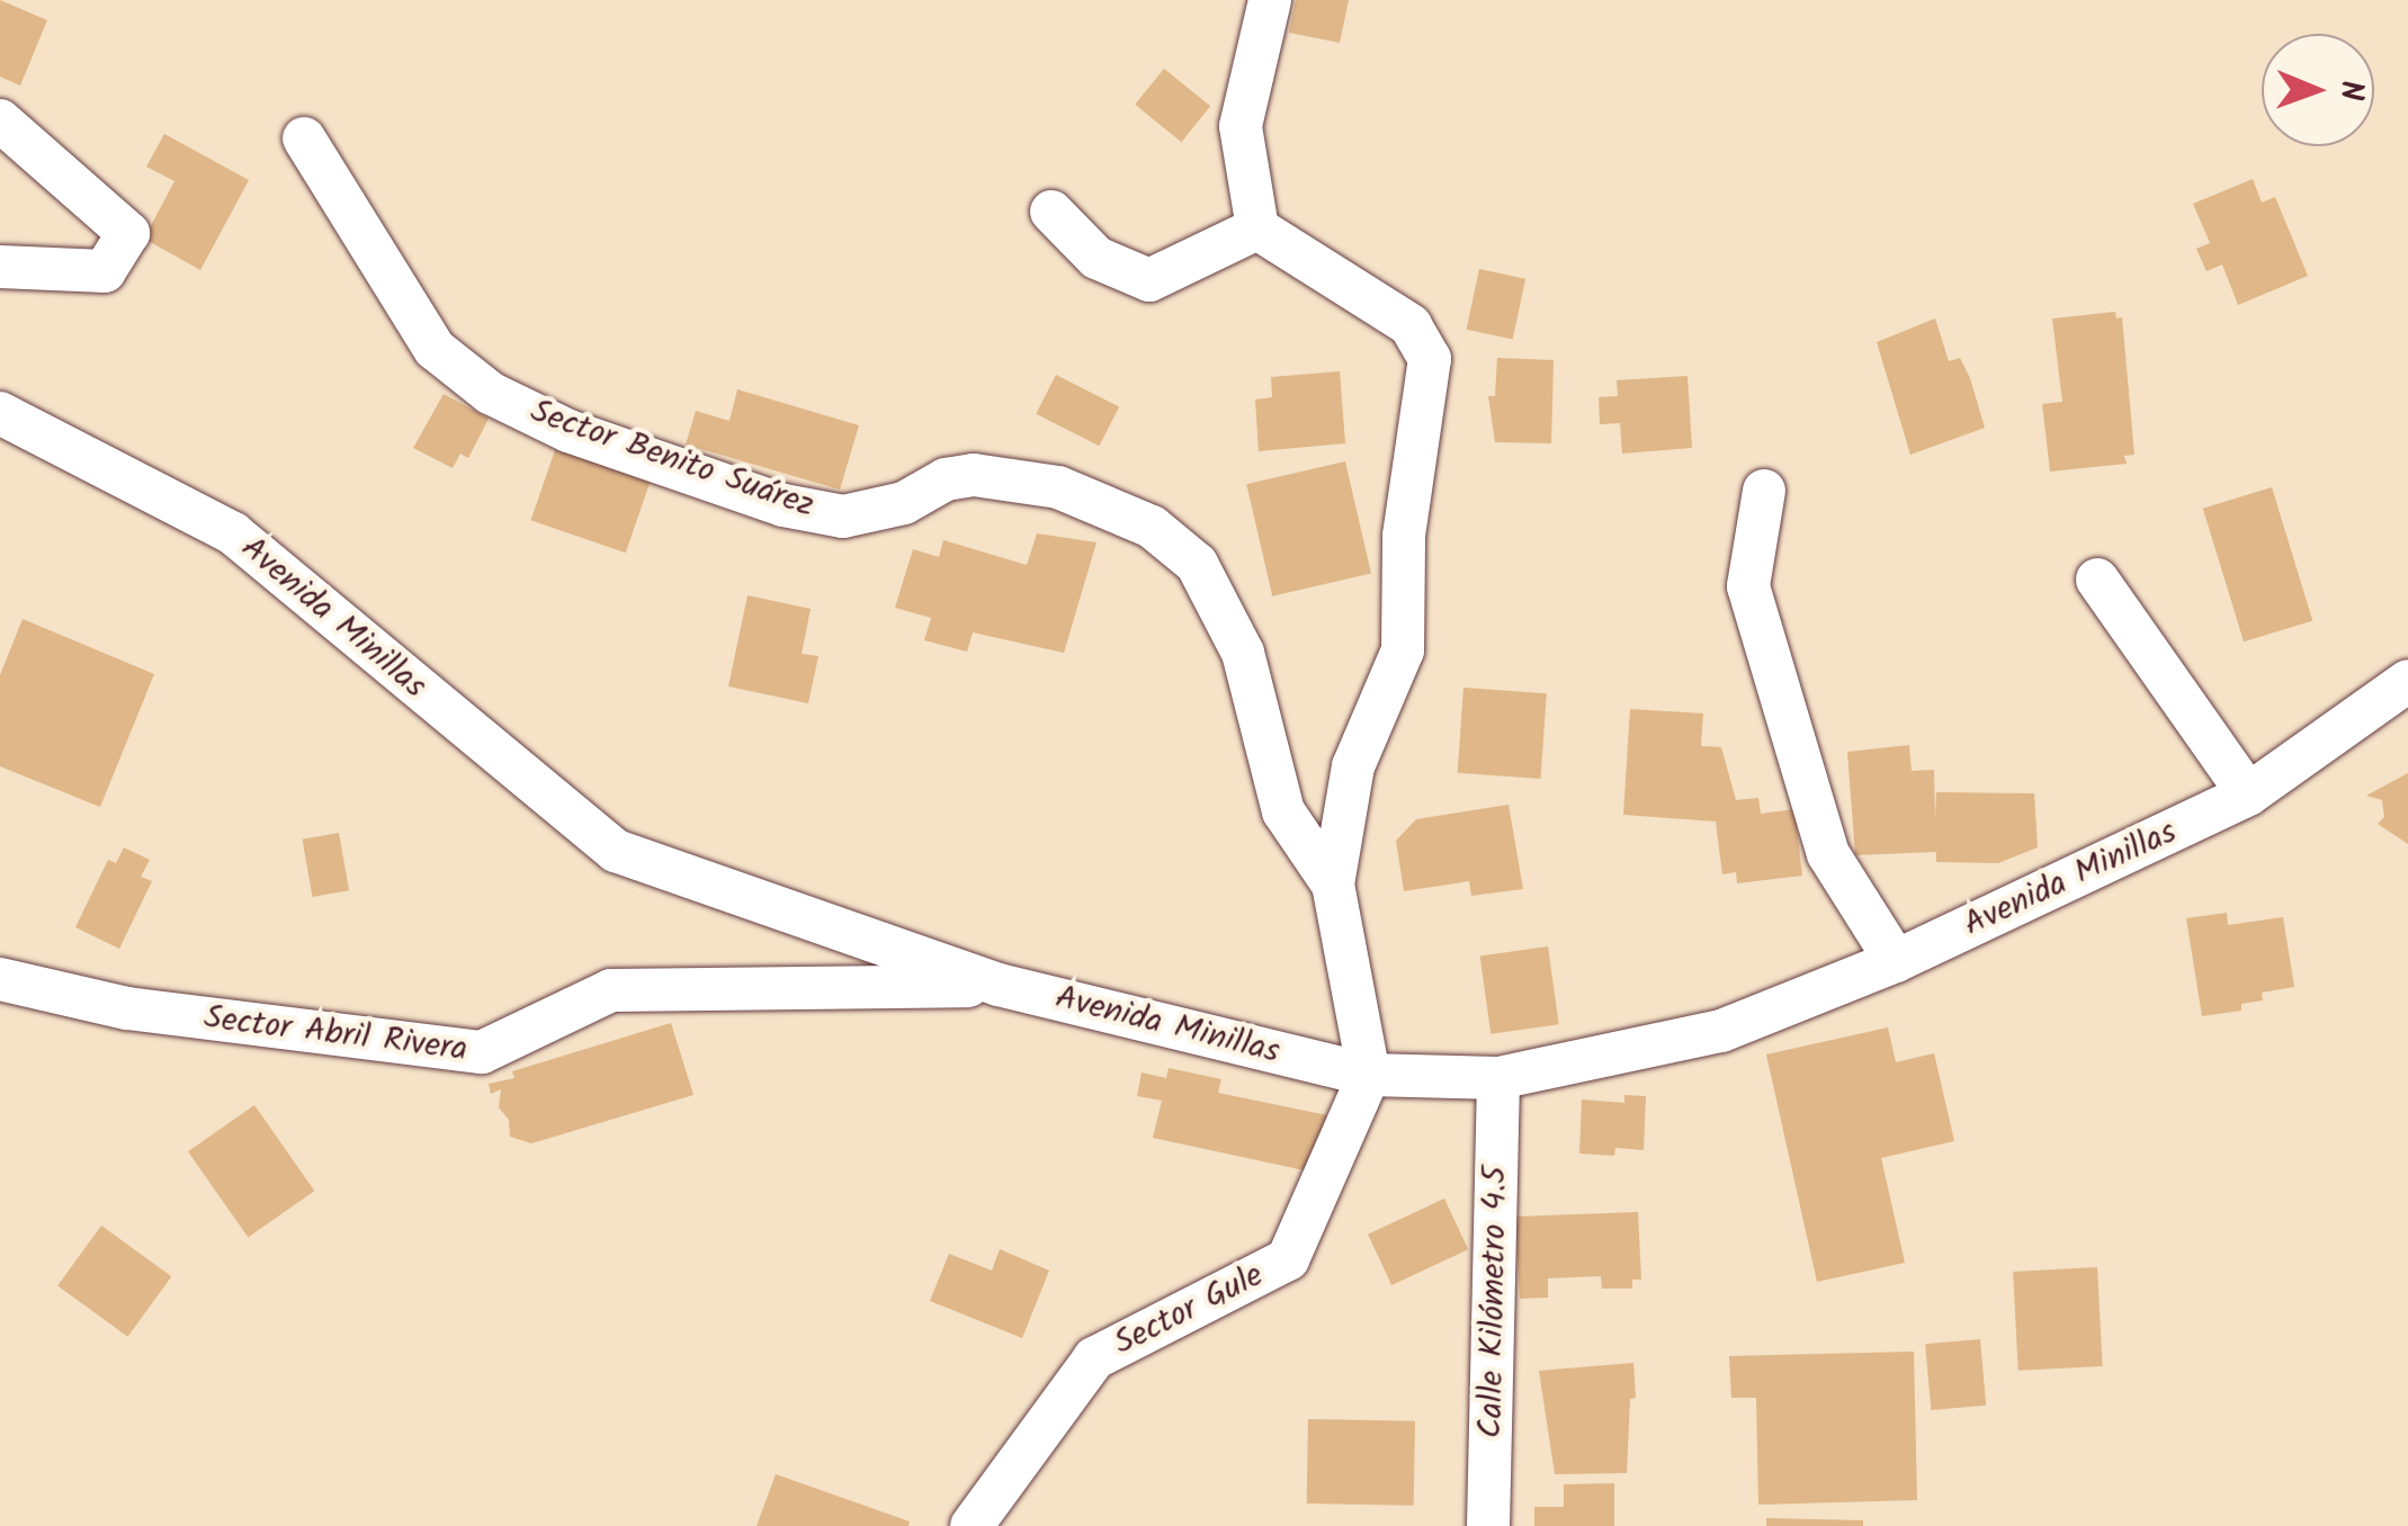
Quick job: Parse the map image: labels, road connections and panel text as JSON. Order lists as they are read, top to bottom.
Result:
{
  "streets": {
    "street": [
      "Sector Benito Suárez",
      "Avenida Minillas",
      "Sector Abril Rivera",
      "Calle Kilómetro 4.5",
      "Sector Gule"
    ]
  },
  "crossings": [
    ["Sector Benito Suárez", "Avenida Minillas"],
    ["Sector Benito Suárez", "Sector Gule"],
    ["Avenida Minillas", "Sector Abril Rivera"],
    ["Avenida Minillas", "Calle Kilómetro 4.5"],
    ["Avenida Minillas", "Sector Gule"]
  ],
  "north": "right"
}
